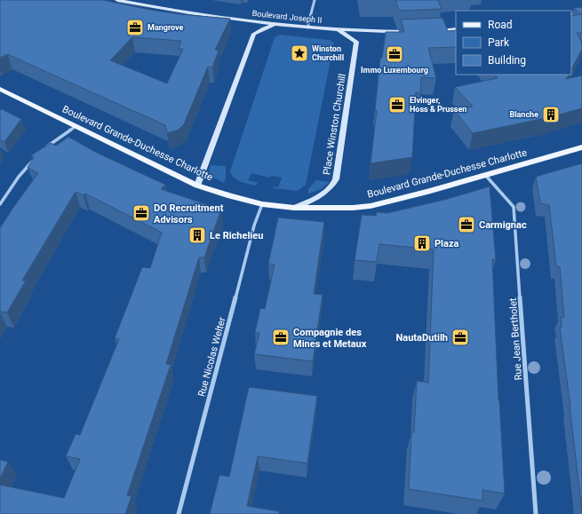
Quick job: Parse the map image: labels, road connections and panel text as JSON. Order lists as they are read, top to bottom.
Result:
{
  "streets": {
    "main road": ["Boulevard Joseph II", "Place Winston Churchill", "Boulevard Grande-Duchesse Charlotte"],
    "street": ["Rue Jean Bertholet", "Rue Nicolas Welter"]
  },
  "crossings": [
    ["Boulevard Joseph II", "Place Winston Churchill"],
    ["Place Winston Churchill", "Boulevard Grande-Duchesse Charlotte"],
    ["Boulevard Grande-Duchesse Charlotte", "Rue Jean Bertholet"],
    ["Boulevard Grande-Duchesse Charlotte", "Rue Nicolas Welter"]
  ],
  "places": {
    "office": [
      "Mangrove",
      "Immo Luxembourg",
      "Elvinger, Hoss & Prussen",
      "DO Recruitment Advisors",
      "Carmignac",
      "Compagnie des Mines et Metaux",
      "NautaDutilh"
    ],
    "place": ["Winston Churchill"],
    "building": ["Blanche", "Le Richelieu", "Plaza"]
  },
  "legend": ["Road", "Park", "Building"]
}
